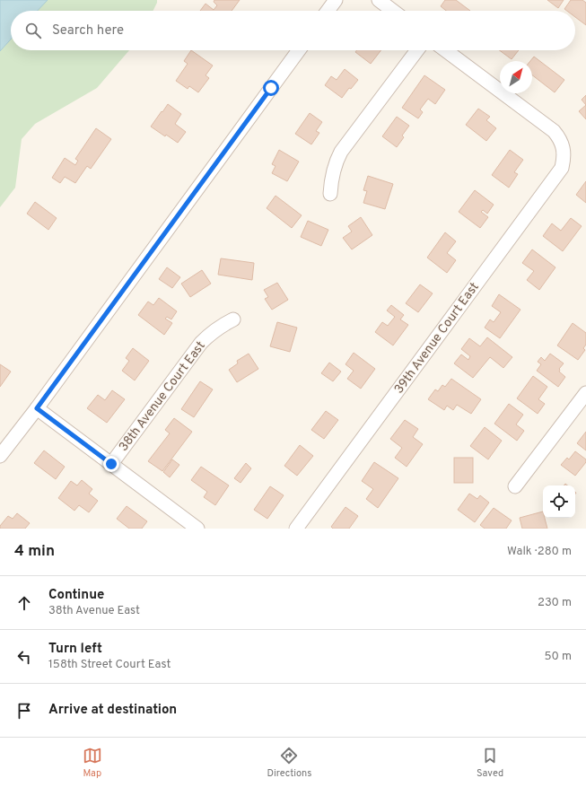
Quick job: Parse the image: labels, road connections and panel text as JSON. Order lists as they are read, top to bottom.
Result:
{
  "streets": {
    "street": ["39th Avenue Court East", "38th Avenue Court East"]
  },
  "north": "top right",
  "page": {
    "search": "Search here",
    "heading": ["4 min", "Walk · 280 m"],
    "list": [
      ["Continue", "38th Avenue East", "230 m"],
      ["Turn left", "158th Street Court East", "50 m"],
      "Arrive at destination"
    ],
    "nav": ["Map", "Directions", "Saved"]
  }
}
